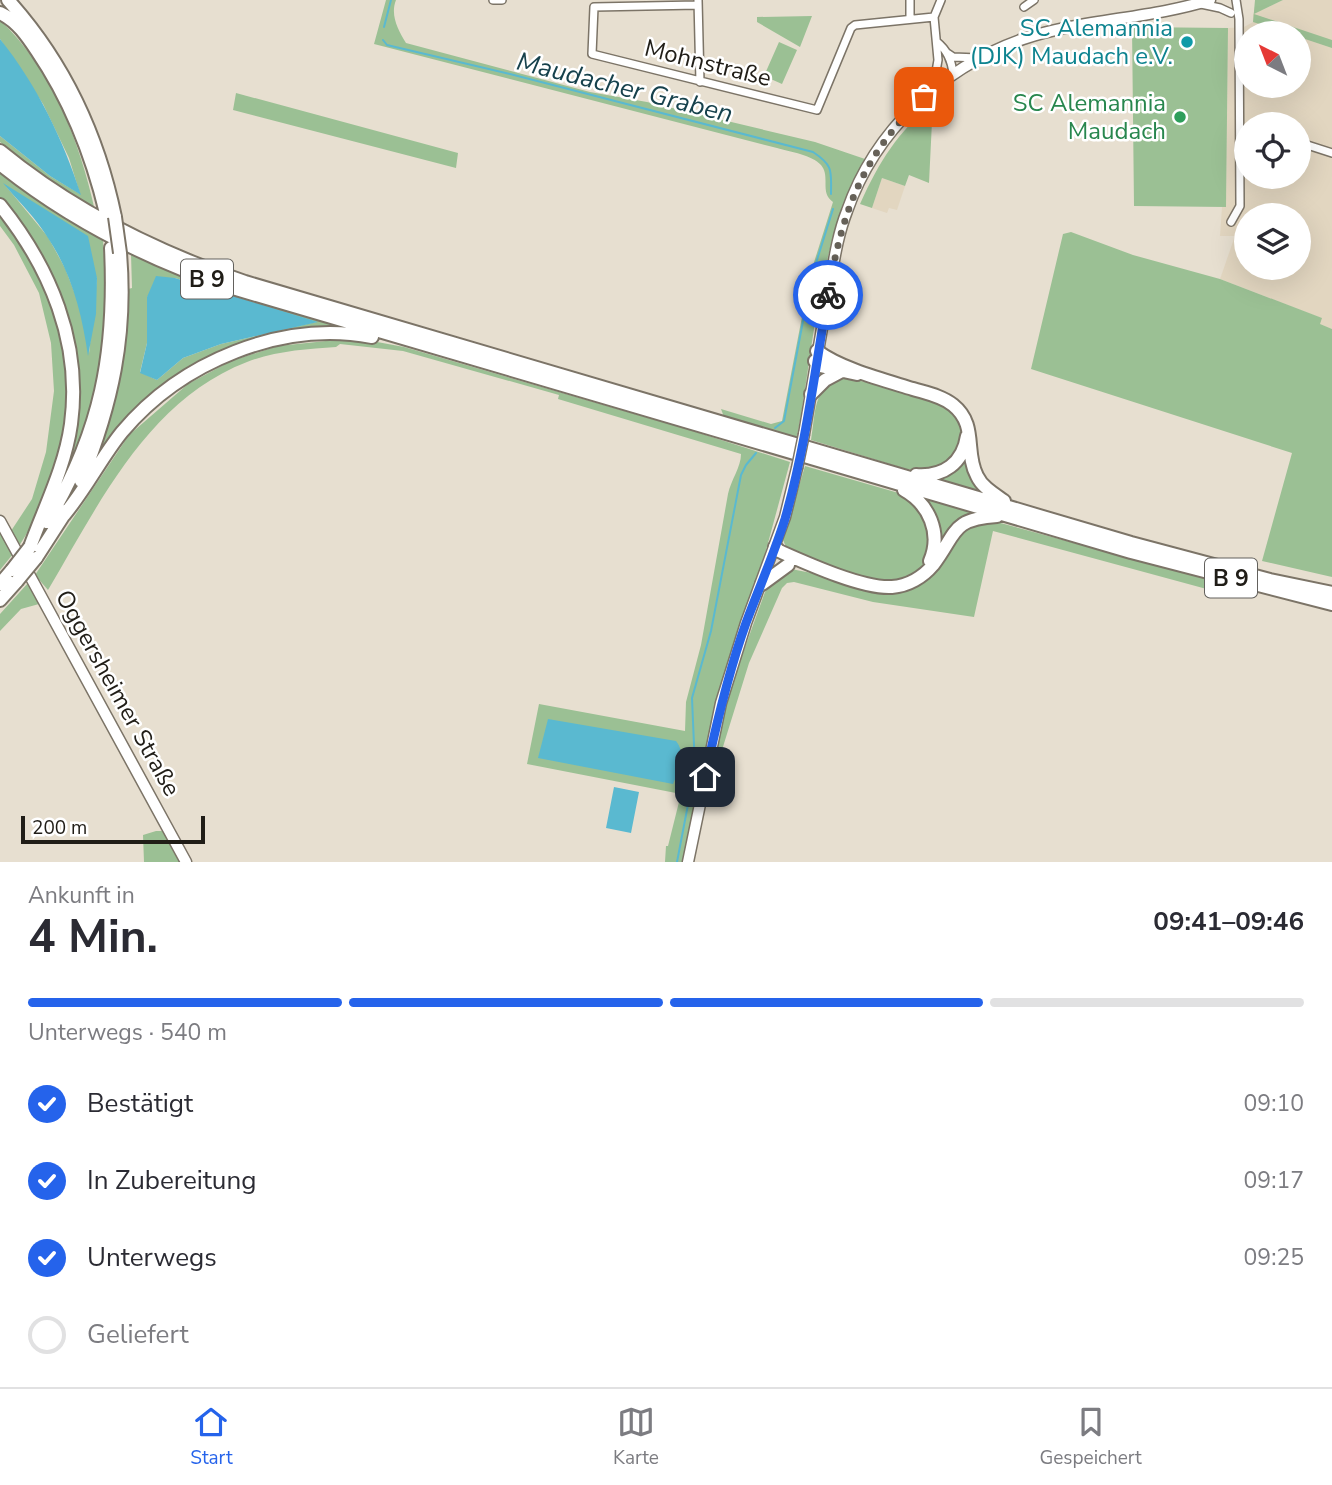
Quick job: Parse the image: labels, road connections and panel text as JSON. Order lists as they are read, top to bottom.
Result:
{
  "streets": {
    "highway": ["B 9"],
    "street": ["Mohnstraße", "Oggersheimer Straße"]
  },
  "water": ["Maudacher Graben"],
  "places": ["SC Alemannia (DJK) Maudach e.V.", "SC Alemannia Maudach"],
  "scale_bar": "200 m",
  "north": "top left",
  "page": {
    "scale": "200 m",
    "heading": ["4 Min.", "Ankunft in", "09:41–09:46"],
    "bar": "Unterwegs · 540 m",
    "list": [
      ["Bestätigt", "09:10"],
      ["In Zubereitung", "09:17"],
      ["Unterwegs", "09:25"],
      "Geliefert"
    ],
    "tabs": ["Start", "Karte", "Gespeichert"]
  }
}
